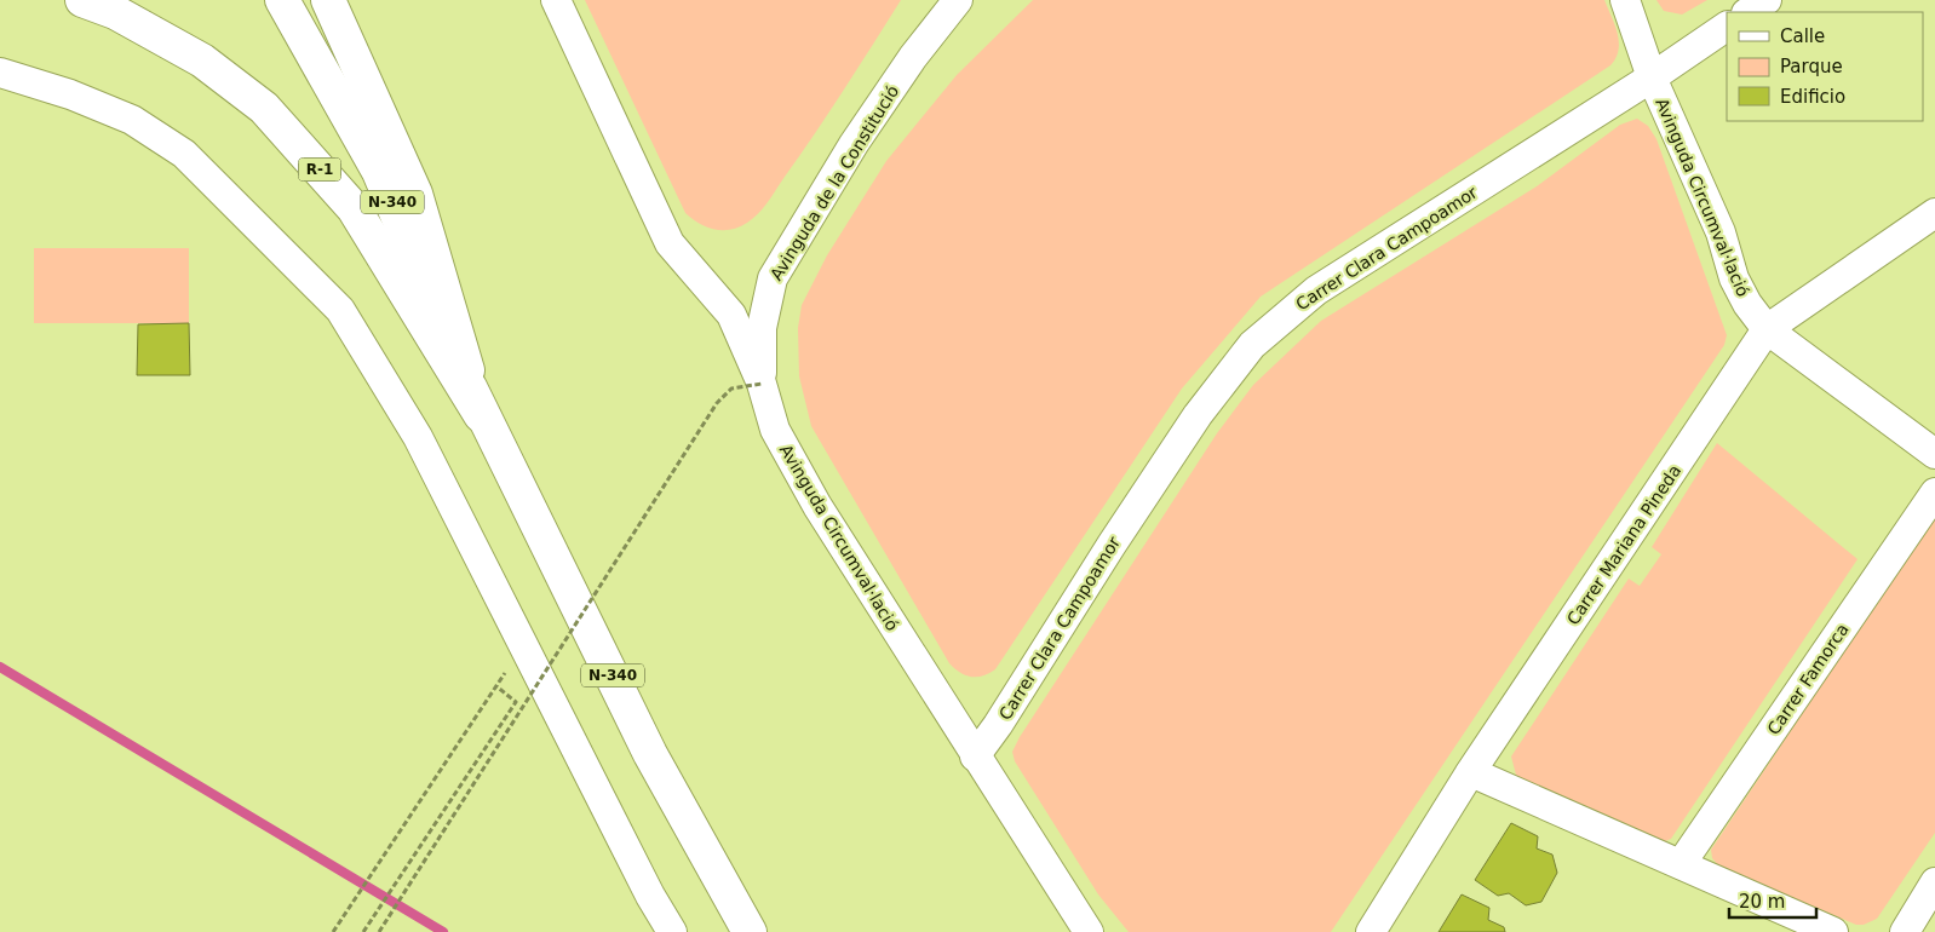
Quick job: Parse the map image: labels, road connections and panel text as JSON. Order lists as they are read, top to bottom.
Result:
{
  "streets": {
    "main road": ["R-1", "N-340"],
    "street": [
      "Avinguda de la Constitució",
      "Avinguda Circumval·lació",
      "Carrer Clara Campoamor",
      "Carrer Mariana Pineda",
      "Carrer Famorca"
    ]
  },
  "crossings": [
    ["R-1", "N-340"],
    ["Avinguda de la Constitució", "Avinguda Circumval·lació"],
    ["Avinguda Circumval·lació", "Carrer Clara Campoamor"],
    ["Avinguda Circumval·lació", "Carrer Mariana Pineda"]
  ],
  "legend": ["Calle", "Parque", "Edificio"],
  "scale_bar": "20 m"
}
